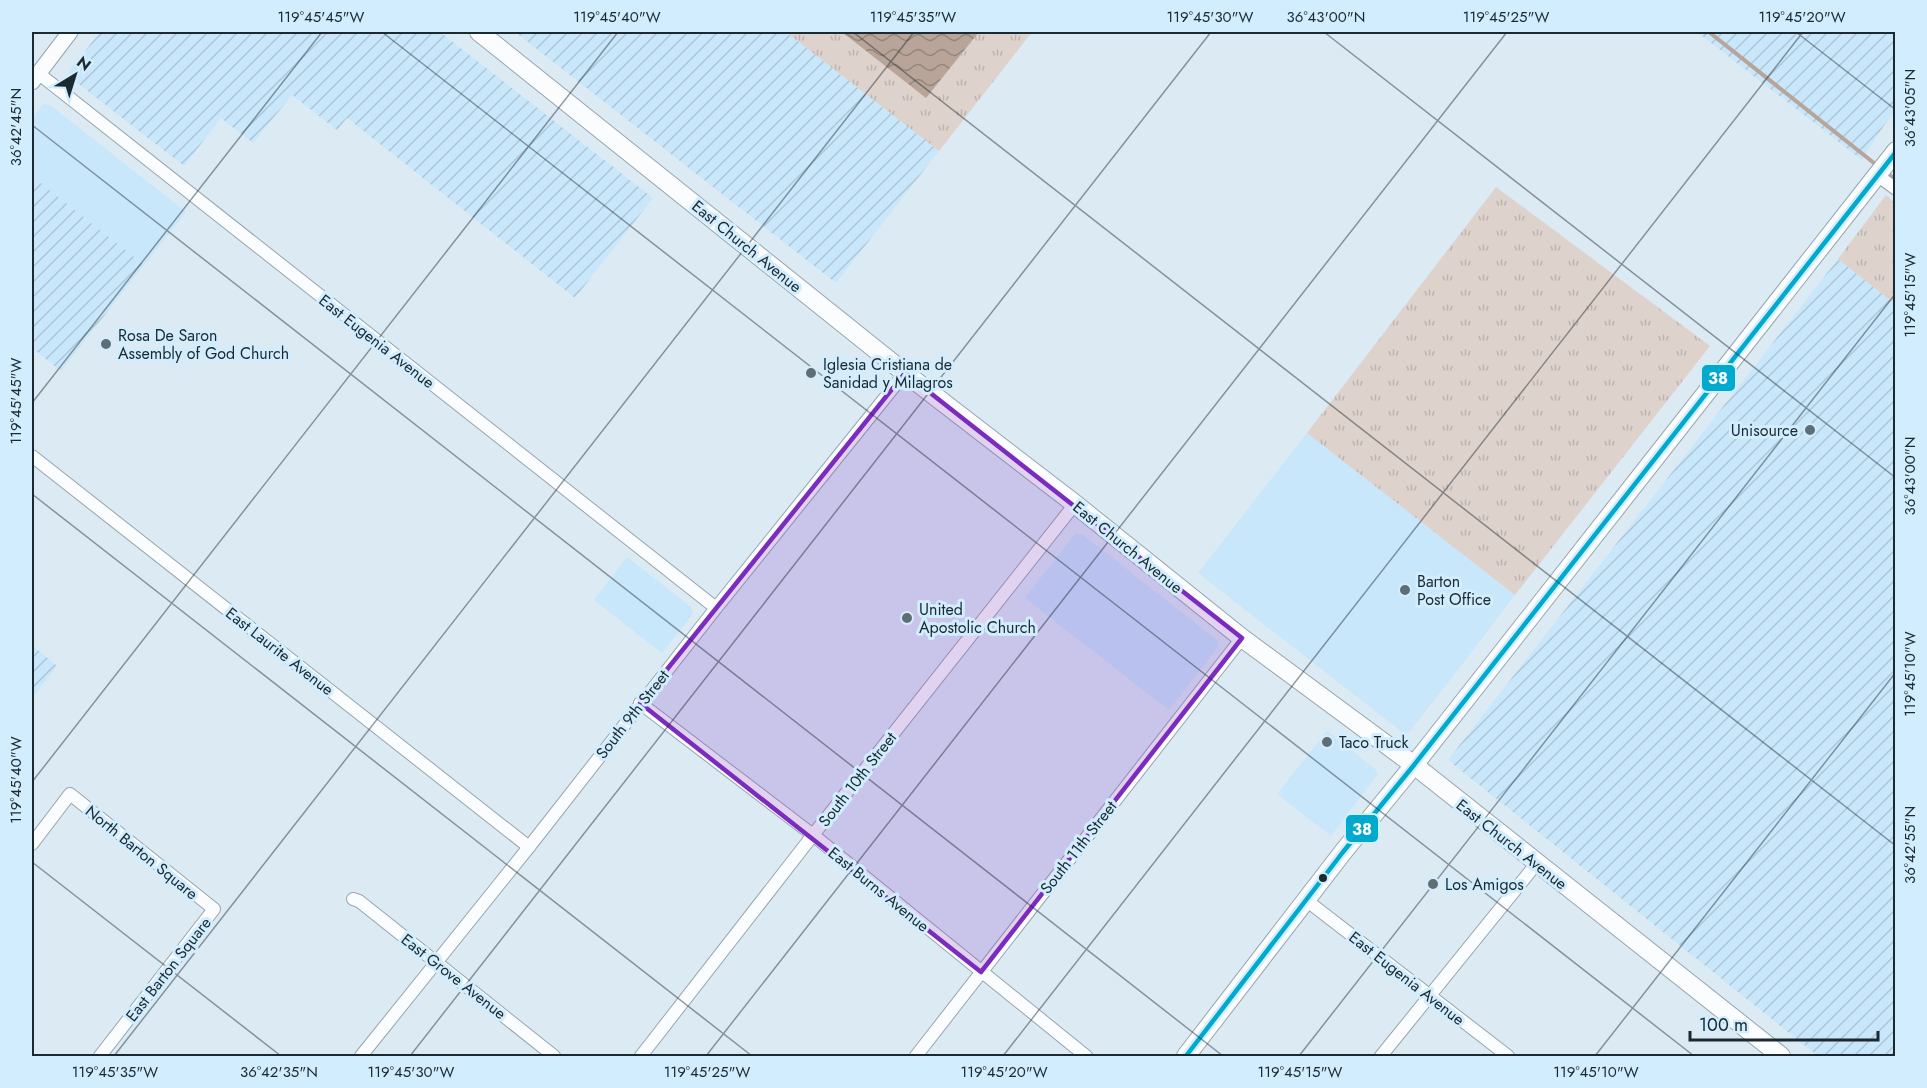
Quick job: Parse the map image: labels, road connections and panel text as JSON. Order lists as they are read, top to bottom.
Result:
{
  "streets": {
    "main road": ["East Church Avenue"],
    "street": [
      "East Eugenia Avenue",
      "East Laurite Avenue",
      "South 9th Street",
      "South 10th Street",
      "South 11th Street",
      "North Barton Square",
      "East Burns Avenue",
      "East Barton Square",
      "East Grove Avenue"
    ]
  },
  "crossings": [
    ["East Church Avenue", "South 9th Street"],
    ["East Church Avenue", "South 10th Street"],
    ["East Church Avenue", "South 11th Street"],
    ["East Eugenia Avenue", "South 9th Street"],
    ["East Laurite Avenue", "South 9th Street"],
    ["South 9th Street", "East Burns Avenue"],
    ["South 9th Street", "East Grove Avenue"],
    ["South 10th Street", "East Burns Avenue"],
    ["South 11th Street", "East Burns Avenue"],
    ["North Barton Square", "East Barton Square"]
  ],
  "places": [
    "Rosa De Saron Assembly of God Church",
    "Iglesia Cristiana de Sanidad y Milagros",
    "Unisource",
    "Barton Post Office",
    "United Apostolic Church",
    "Taco Truck",
    "Los Amigos"
  ],
  "lines": ["transit line 38"],
  "scale_bar": "100 m",
  "north": "top right",
  "coordinates": [
    "119°45'45\"W",
    "119°45'40\"W",
    "119°45'35\"W",
    "119°45'30\"W",
    "36°43'00\"N",
    "119°45'25\"W",
    "119°45'20\"W",
    "36°43'05\"N",
    "36°42'45\"N",
    "119°45'15\"W",
    "119°45'10\"W",
    "36°42'55\"N",
    "36°42'35\"N"
  ]
}
